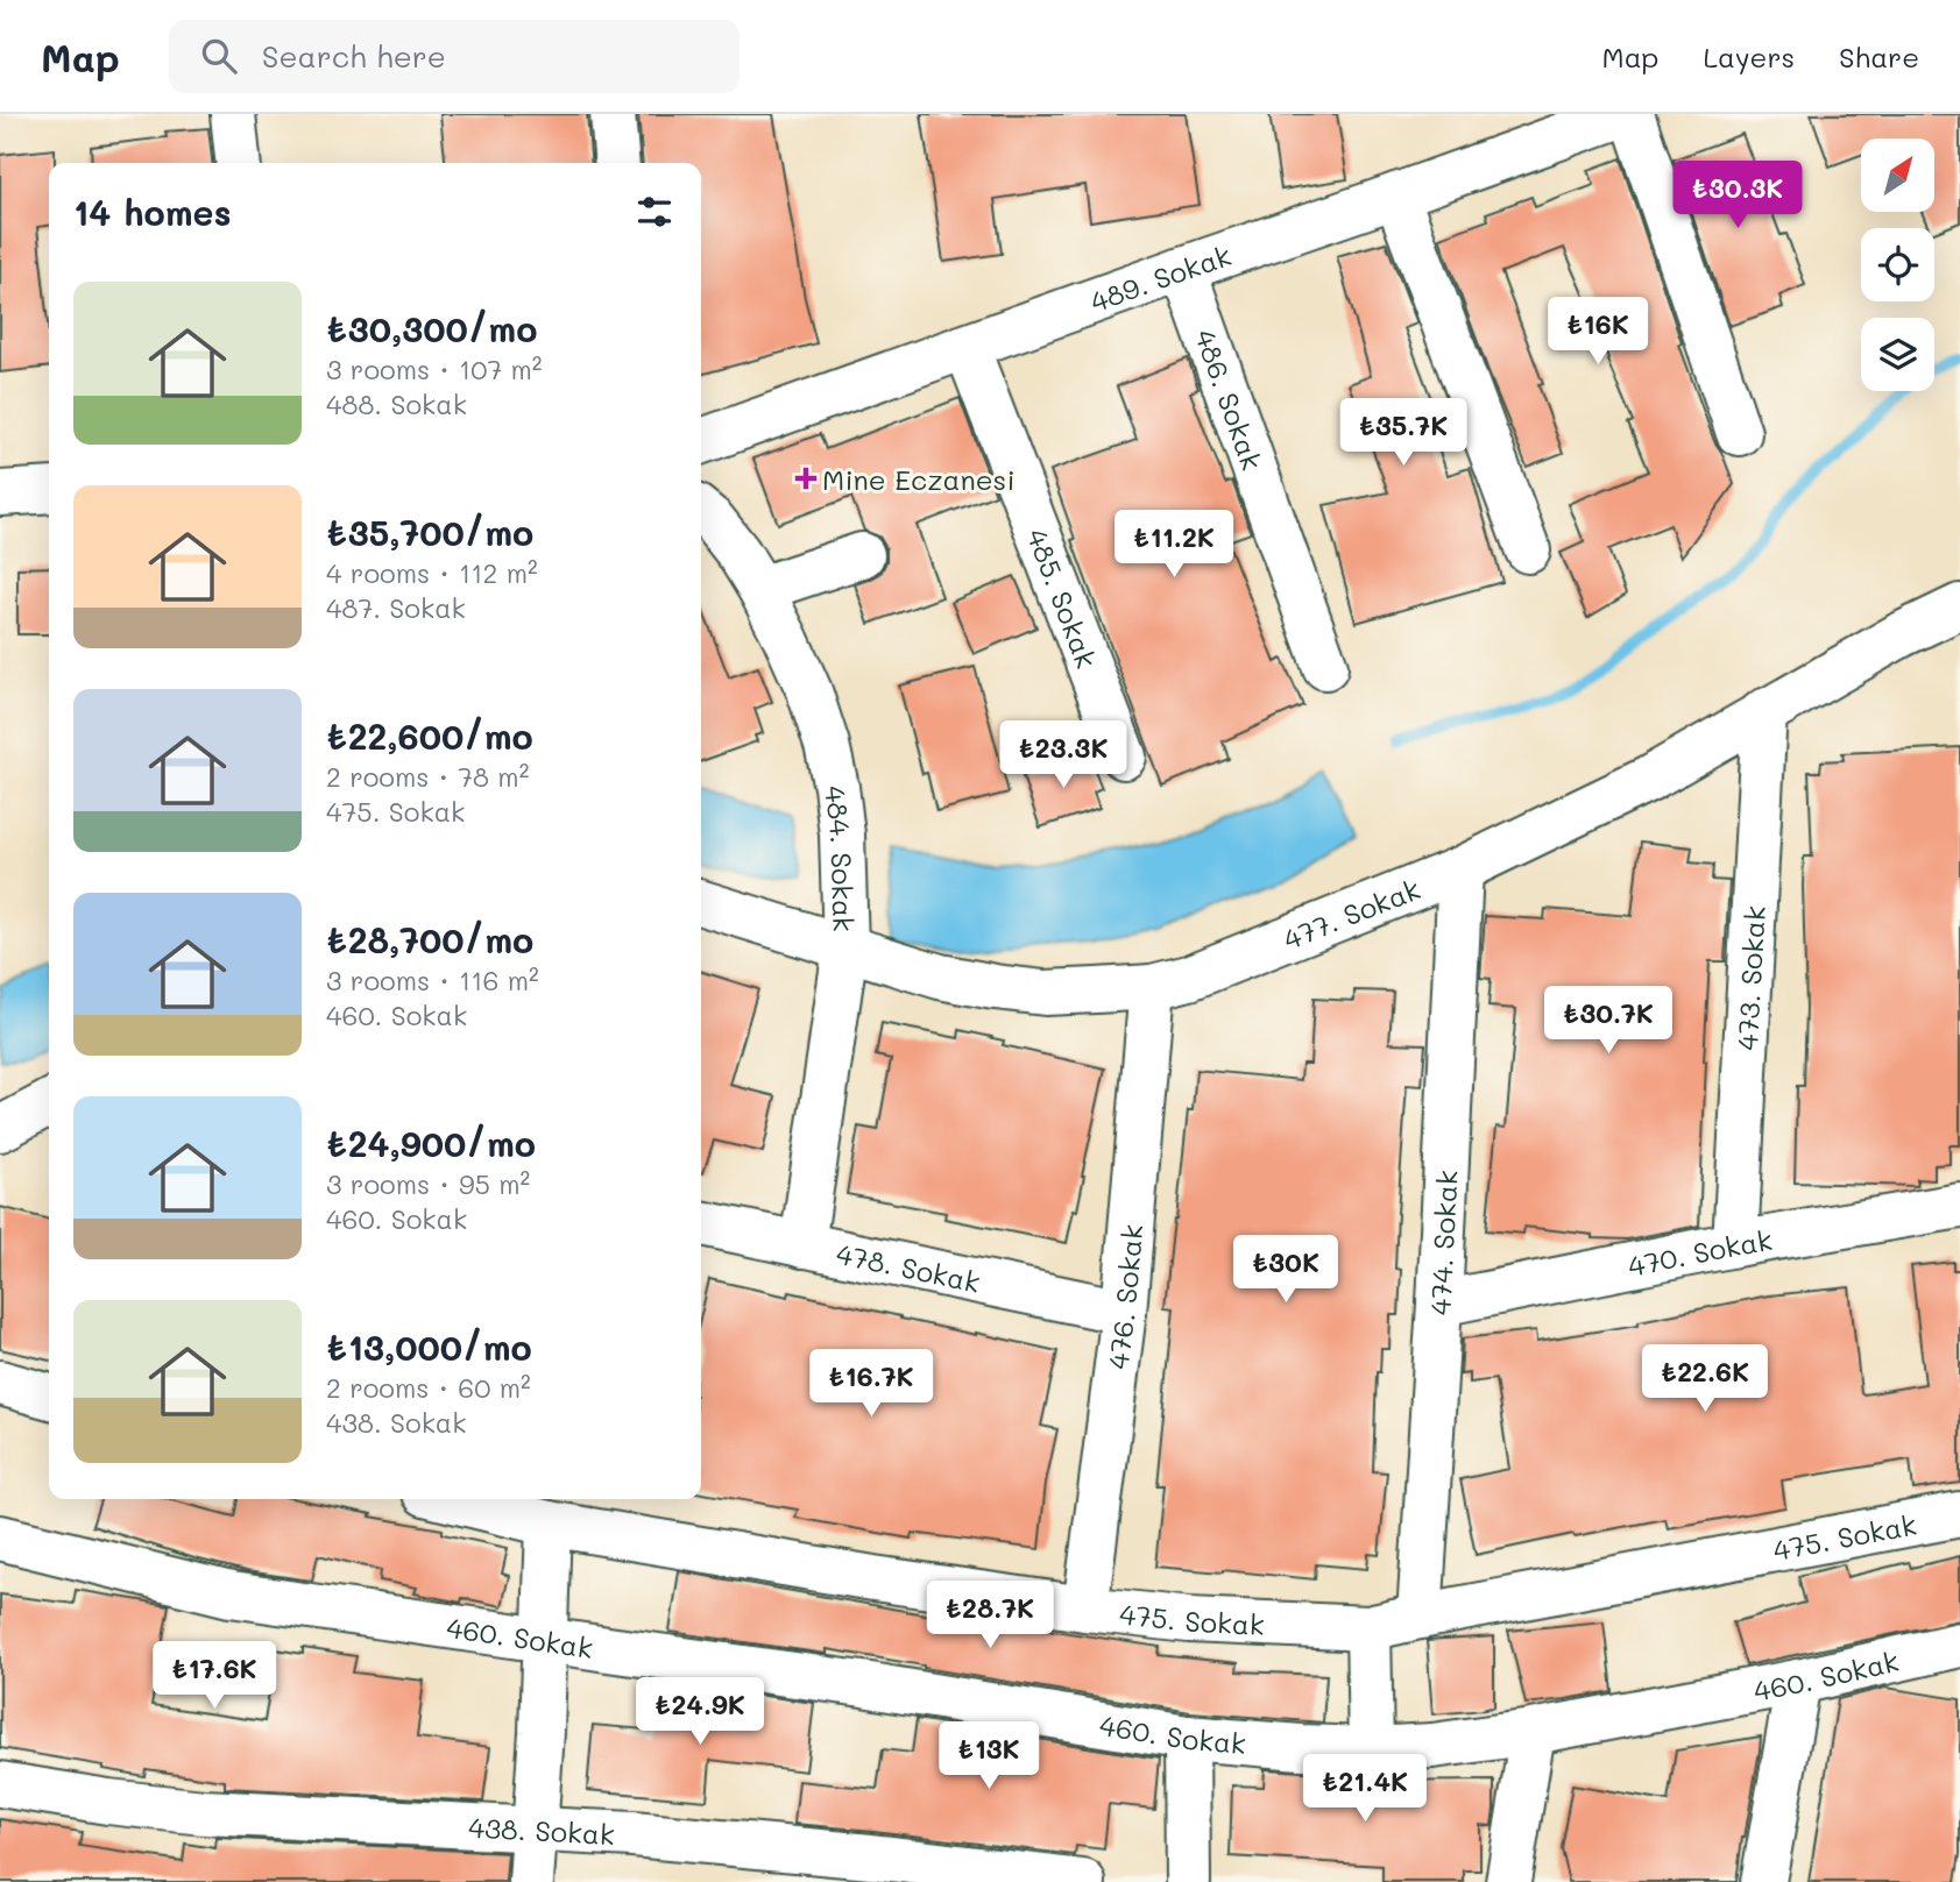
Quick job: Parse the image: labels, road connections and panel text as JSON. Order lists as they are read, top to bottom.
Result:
{
  "streets": {
    "street": [
      "489. Sokak",
      "486. Sokak",
      "485. Sokak",
      "484. Sokak",
      "477. Sokak",
      "473. Sokak",
      "474. Sokak",
      "470. Sokak",
      "478. Sokak",
      "476. Sokak",
      "475. Sokak",
      "460. Sokak",
      "438. Sokak"
    ]
  },
  "crossings": [
    ["489. Sokak", "486. Sokak"],
    ["489. Sokak", "485. Sokak"],
    ["484. Sokak", "477. Sokak"],
    ["484. Sokak", "478. Sokak"],
    ["477. Sokak", "473. Sokak"],
    ["477. Sokak", "474. Sokak"],
    ["477. Sokak", "476. Sokak"],
    ["473. Sokak", "470. Sokak"],
    ["474. Sokak", "470. Sokak"],
    ["474. Sokak", "475. Sokak"],
    ["478. Sokak", "476. Sokak"],
    ["476. Sokak", "475. Sokak"]
  ],
  "places": {
    "health": ["Mine Eczanesi"]
  },
  "north": "top right",
  "page": {
    "header": "Map",
    "search": "Search here",
    "nav": ["Map", "Layers", "Share"],
    "price": [
      "₺30.3K",
      "₺16K",
      "₺35.7K",
      "₺11.2K",
      "₺23.3K",
      "₺30.7K",
      "₺30K",
      "₺22.6K",
      "₺16.7K",
      "₺28.7K",
      "₺17.6K",
      "₺24.9K",
      "₺13K",
      "₺21.4K"
    ],
    "heading": "14 homes",
    "list": [
      {
        "name": "₺30,300/mo",
        "note": "3 rooms · 107 m² · 488. Sokak"
      },
      {
        "name": "₺35,700/mo",
        "note": "4 rooms · 112 m² · 487. Sokak"
      },
      {
        "name": "₺22,600/mo",
        "note": "2 rooms · 78 m² · 475. Sokak"
      },
      {
        "name": "₺28,700/mo",
        "note": "3 rooms · 116 m² · 460. Sokak"
      },
      {
        "name": "₺24,900/mo",
        "note": "3 rooms · 95 m² · 460. Sokak"
      },
      {
        "name": "₺13,000/mo",
        "note": "2 rooms · 60 m² · 438. Sokak"
      }
    ]
  }
}
